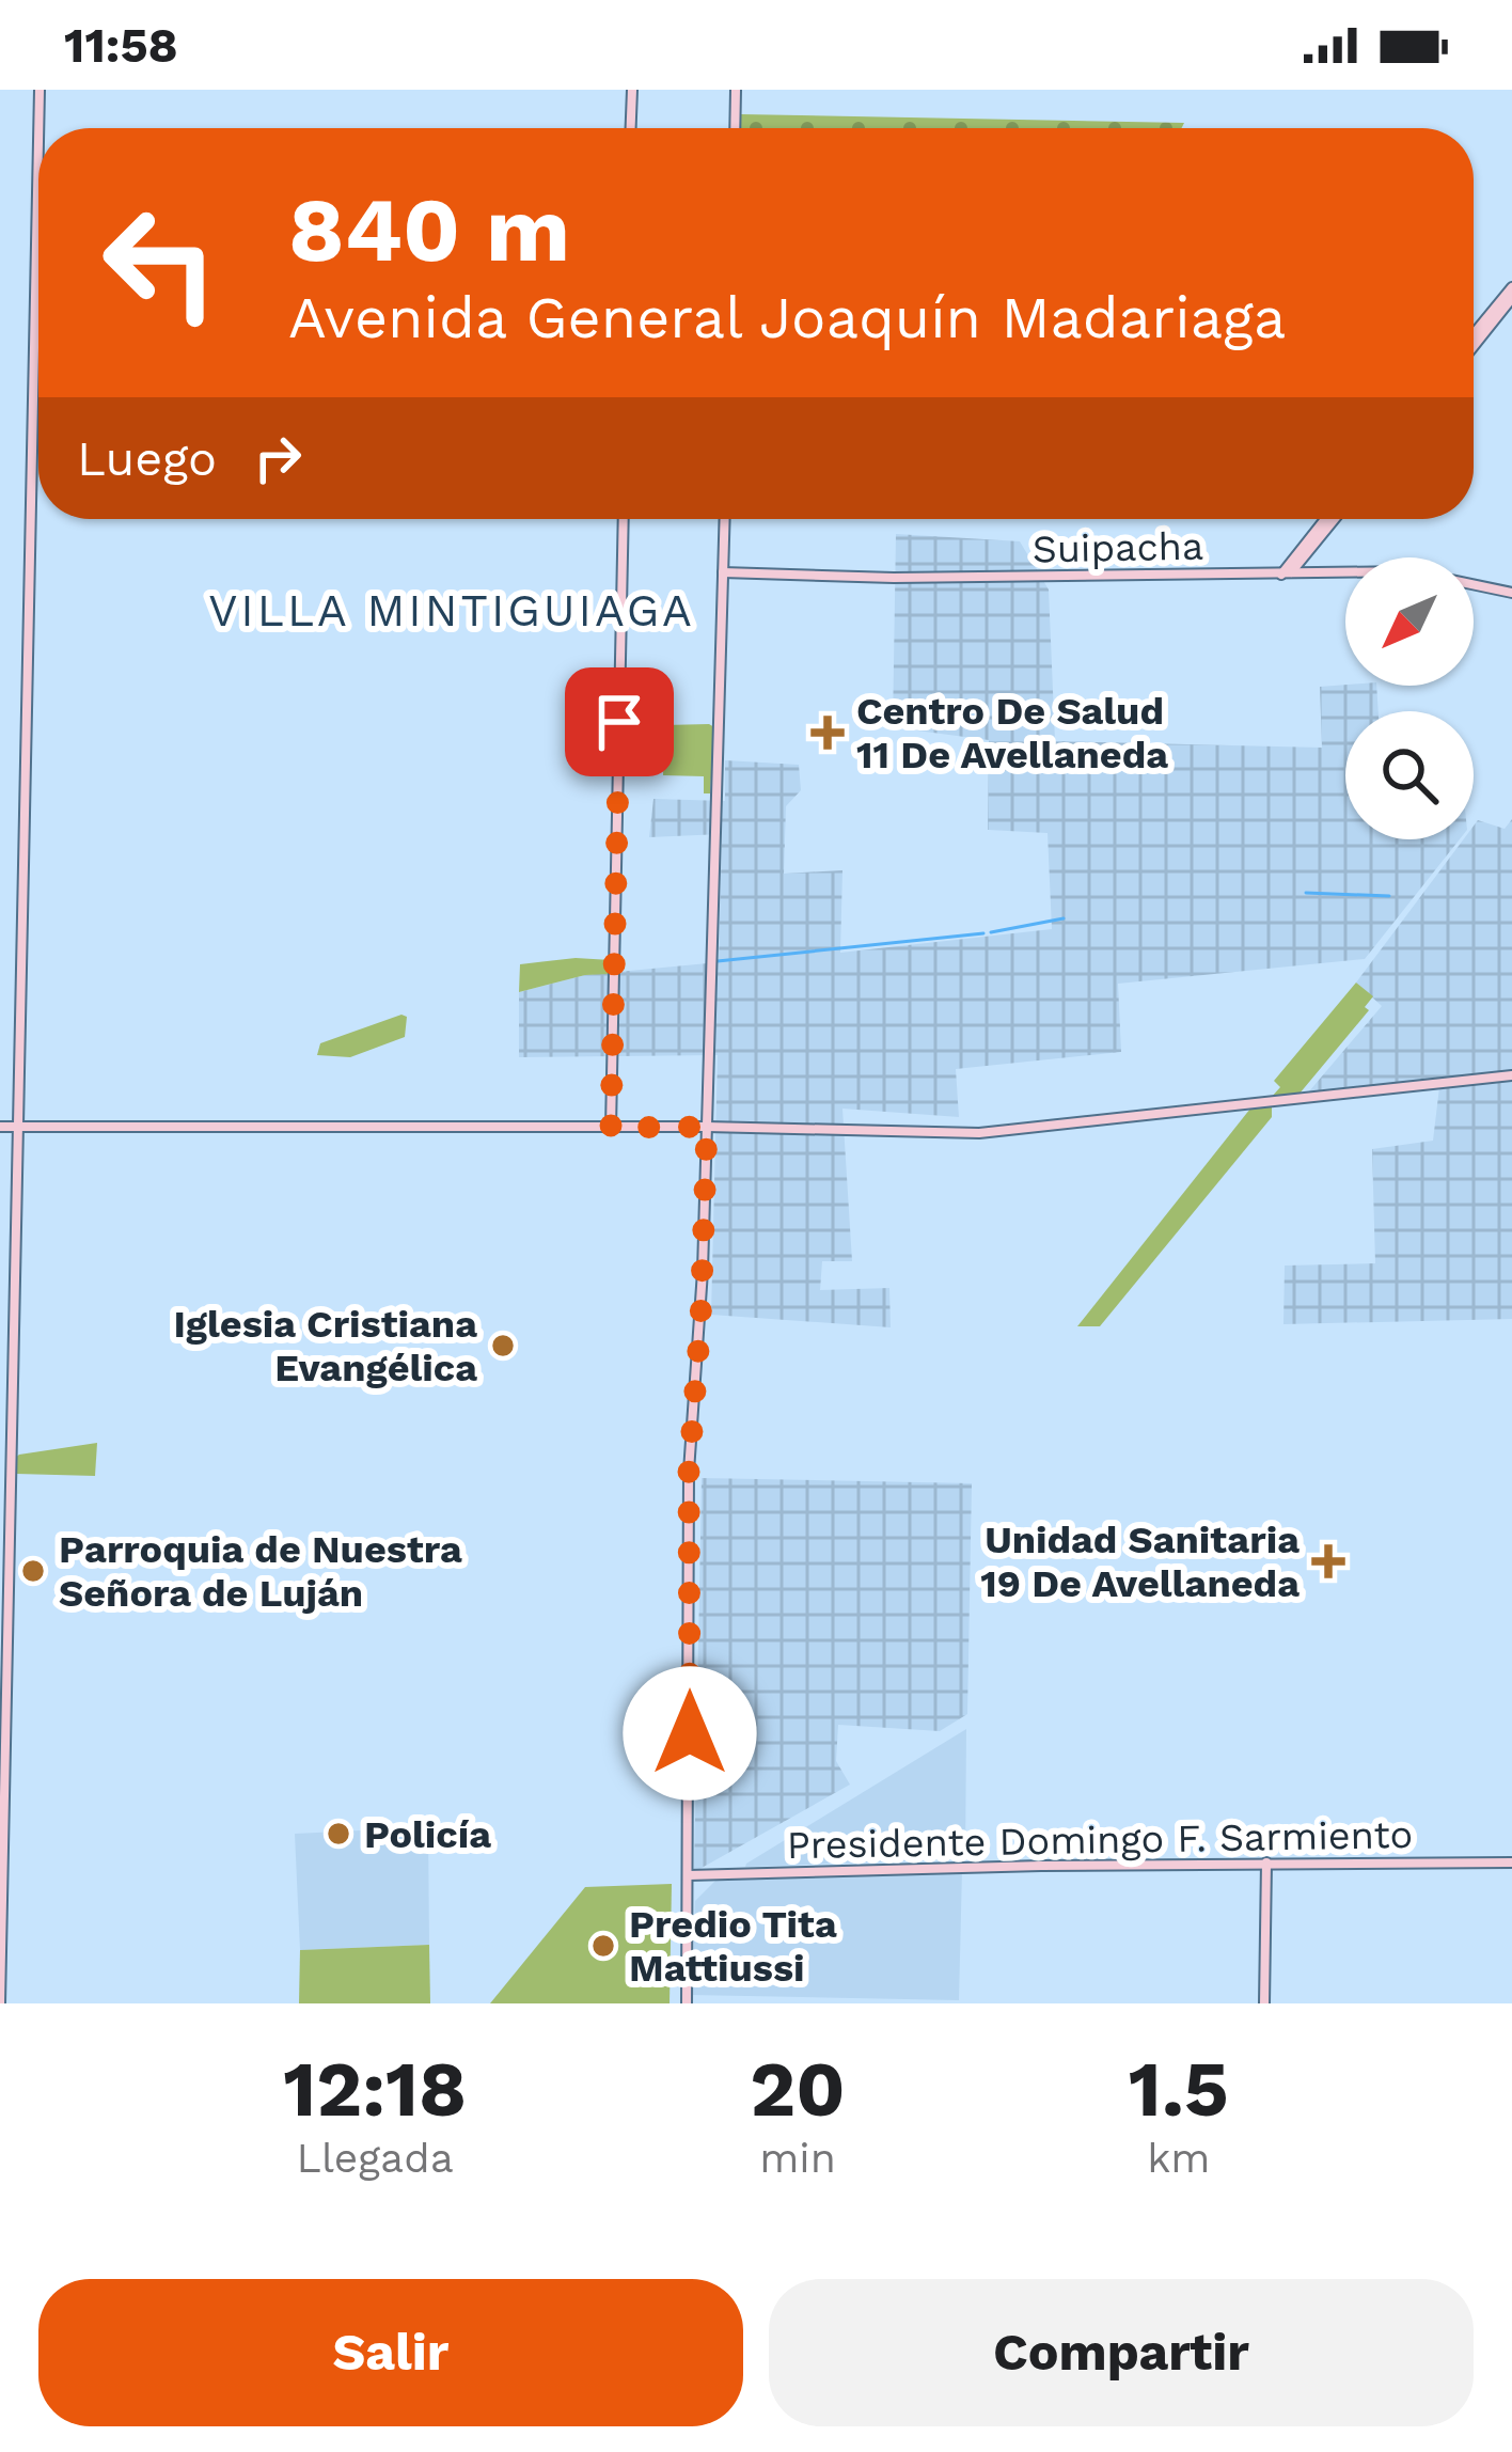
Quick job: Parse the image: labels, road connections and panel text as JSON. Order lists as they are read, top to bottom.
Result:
{
  "streets": {
    "street": ["Suipacha", "Presidente Domingo F. Sarmiento"]
  },
  "districts": ["VILLA MINTIGUIAGA"],
  "places": {
    "health": ["Centro De Salud 11 De Avellaneda", "Unidad Sanitaria 19 De Avellaneda"],
    "other": [
      "Iglesia Cristiana Evangélica",
      "Parroquia de Nuestra Señora de Luján",
      "Policía",
      "Predio Tita Mattiussi"
    ]
  },
  "north": "bottom left",
  "page": {
    "status": "11:58",
    "turn": ["840 m", "Avenida General Joaquín Madariaga"],
    "then": "Luego",
    "eta": [
      "12:18",
      "Llegada",
      "20",
      "min",
      "1.5",
      "km"
    ],
    "buttons": ["Salir", "Compartir"]
  }
}
